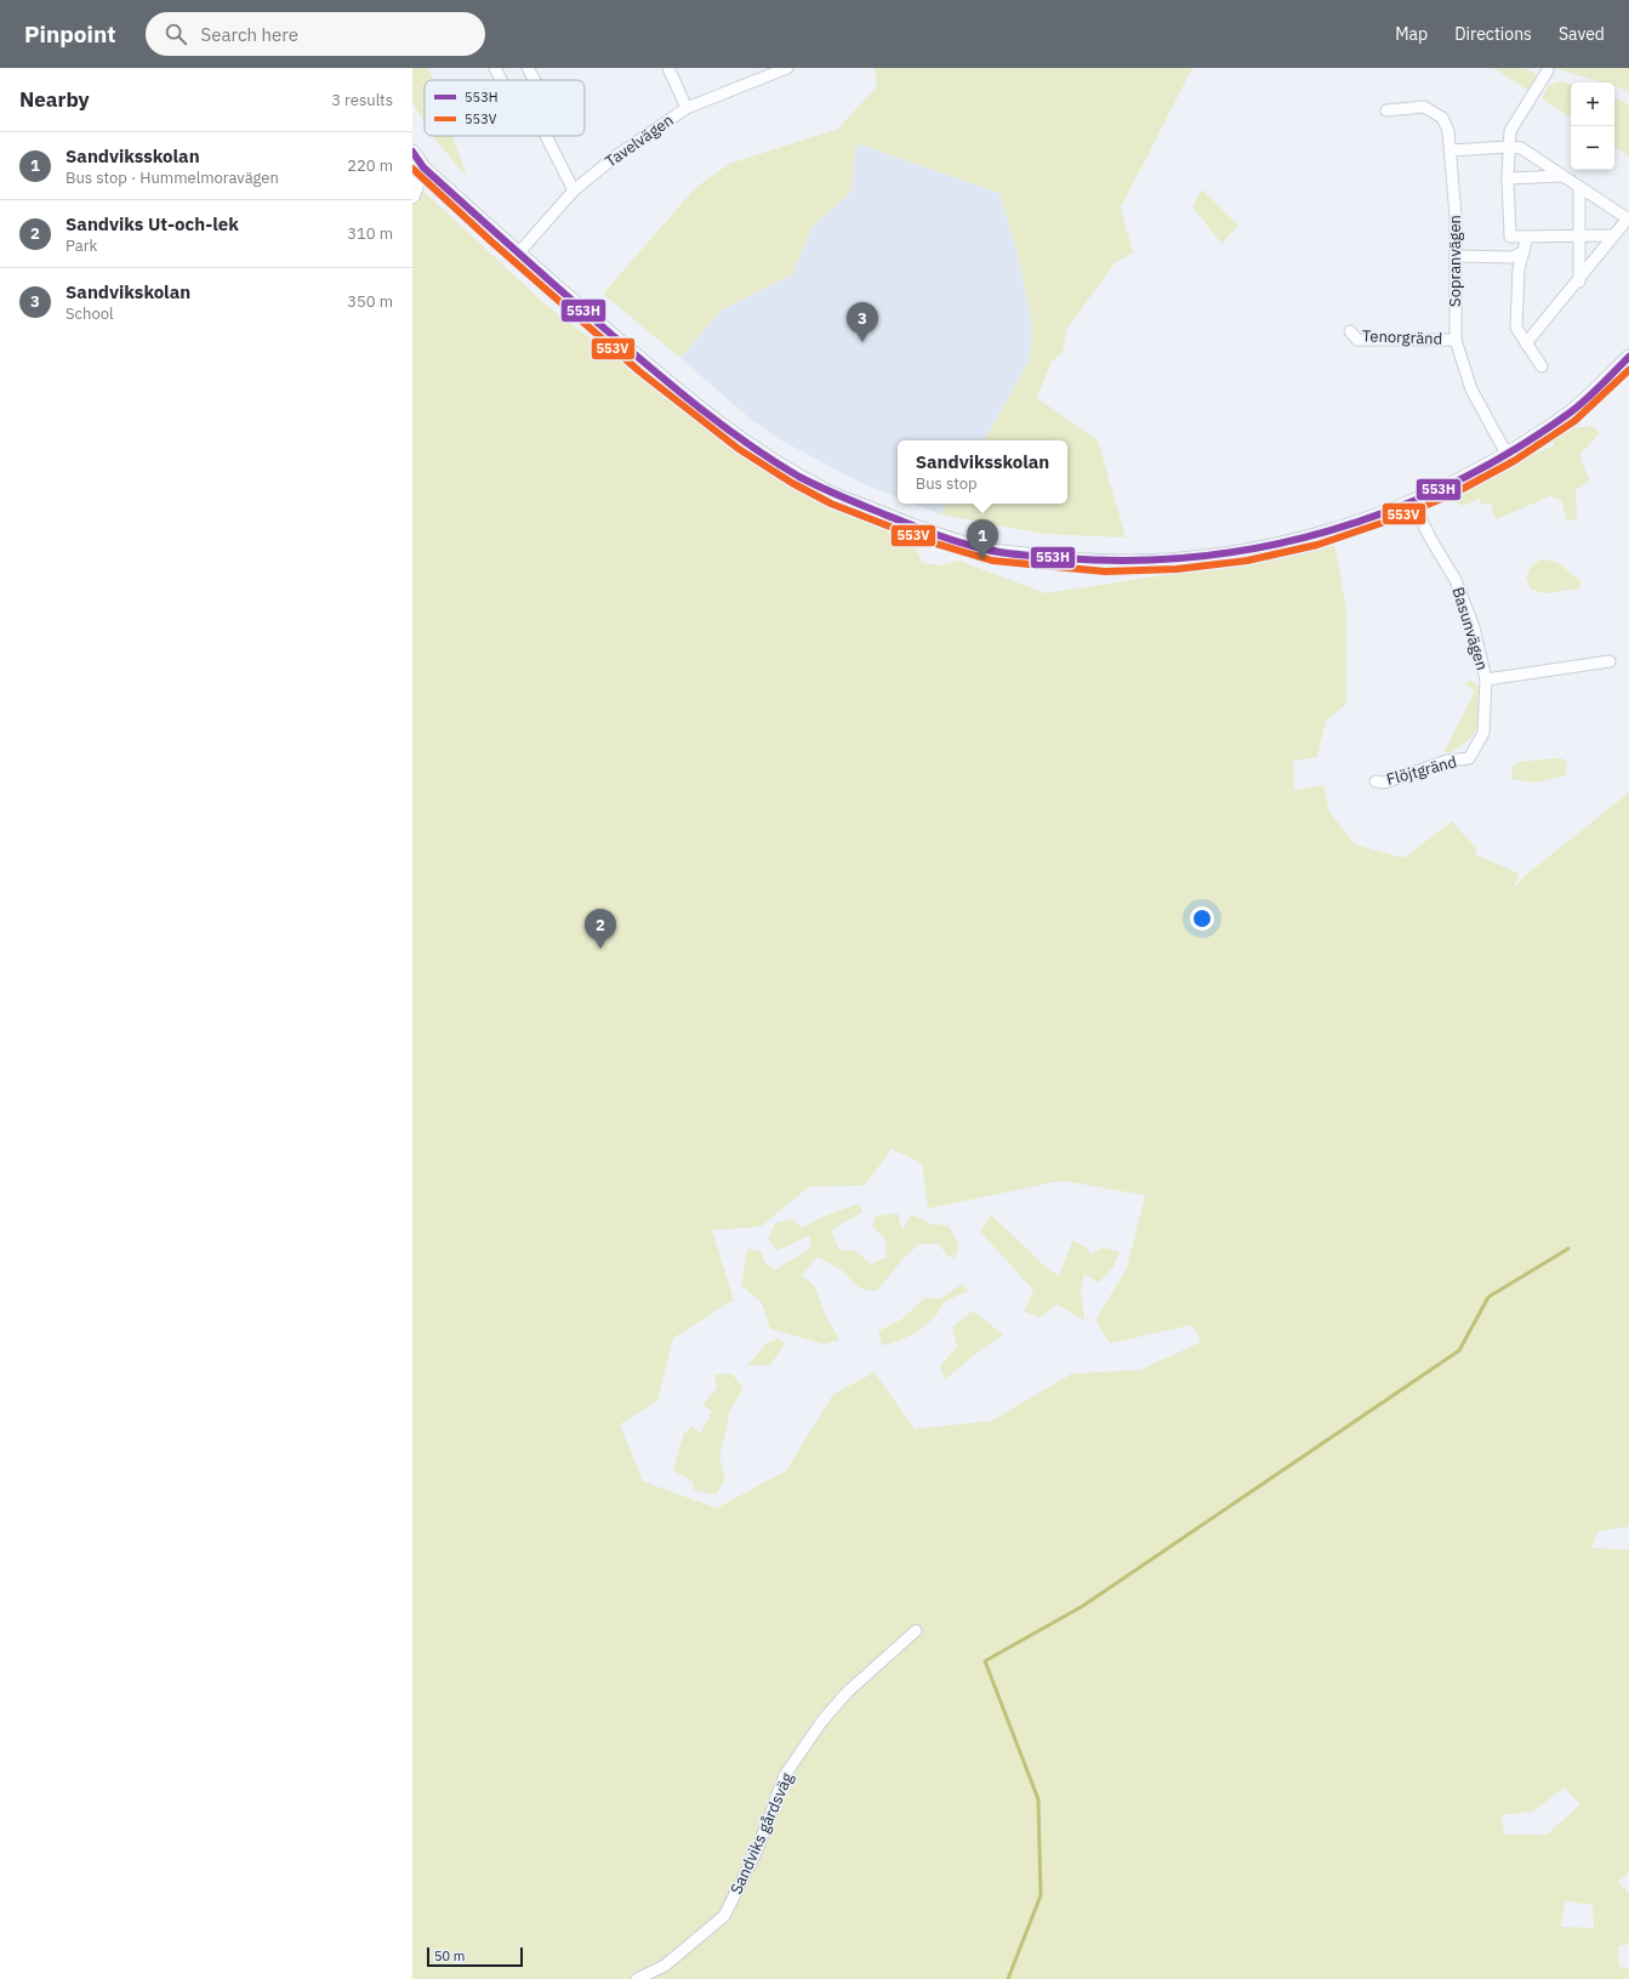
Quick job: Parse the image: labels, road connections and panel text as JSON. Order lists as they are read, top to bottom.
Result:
{
  "streets": {
    "street": [
      "Tavelvägen",
      "Sopranvägen",
      "Tenorgränd",
      "Basunvägen",
      "Flöjtgränd",
      "Sandviks gårdsväg"
    ]
  },
  "crossings": [
    ["Sopranvägen", "Tenorgränd"],
    ["Basunvägen", "Flöjtgränd"]
  ],
  "lines": ["transit line 553H", "transit line 553V"],
  "legend": ["553H", "553V"],
  "scale_bar": "50 m",
  "page": {
    "header": "Pinpoint",
    "search": "Search here",
    "nav": ["Map", "Directions", "Saved"],
    "heading": ["Nearby", "3 results"],
    "map_buttons": ["+", "−"],
    "list": [
      {
        "mark": "1",
        "name": "Sandviksskolan",
        "note": "Bus stop · Hummelmoravägen",
        "value": "220 m"
      },
      {
        "mark": "2",
        "name": "Sandviks Ut-och-lek",
        "note": "Park",
        "value": "310 m"
      },
      {
        "mark": "3",
        "name": "Sandvikskolan",
        "note": "School",
        "value": "350 m"
      }
    ],
    "pins": ["3", "1", "2"],
    "popup": ["Sandviksskolan", "Bus stop"],
    "scale": "50 m"
  }
}
